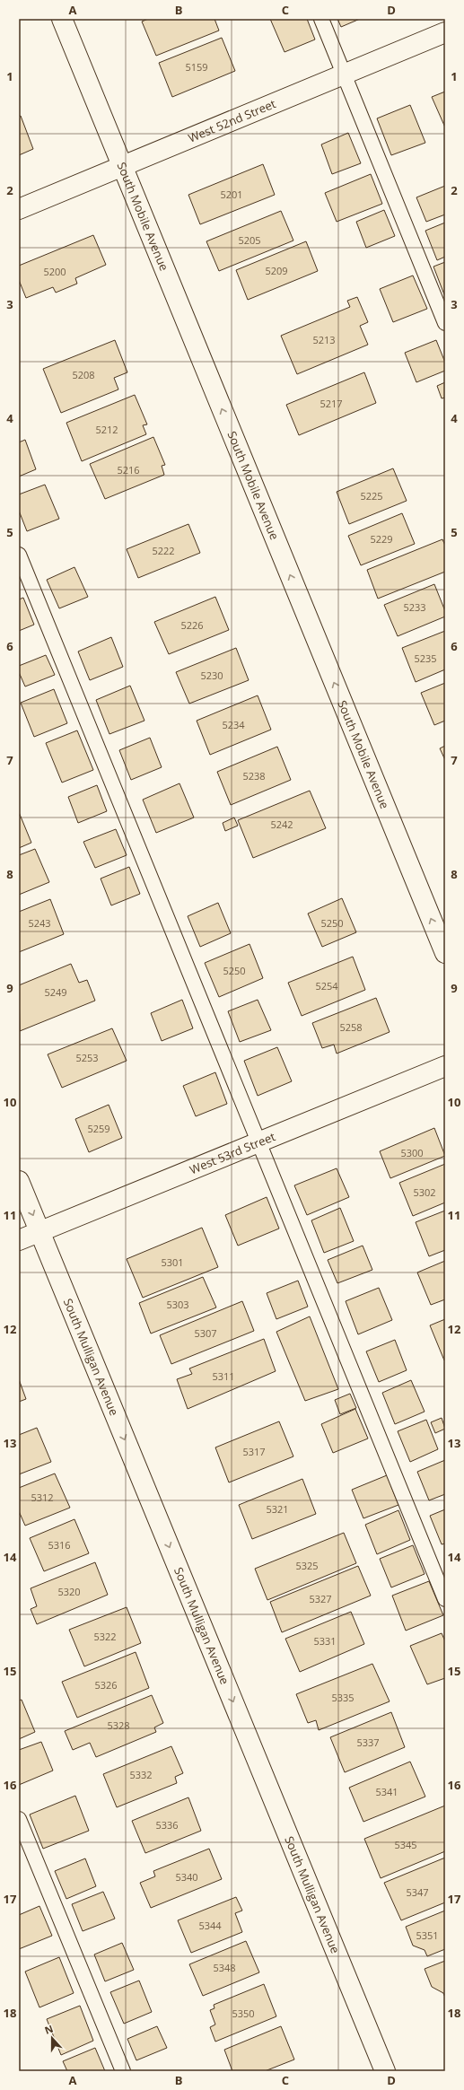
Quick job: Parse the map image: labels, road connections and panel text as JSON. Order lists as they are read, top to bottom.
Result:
{
  "streets": {
    "street": [
      "West 52nd Street",
      "South Mobile Avenue",
      "West 53rd Street",
      "South Mulligan Avenue"
    ]
  },
  "crossings": [
    ["West 52nd Street", "South Mobile Avenue"],
    ["West 53rd Street", "South Mulligan Avenue"]
  ],
  "one_way": ["South Mobile Avenue", "South Mulligan Avenue"],
  "house_numbers": [
    "5159",
    "5201",
    "5205",
    "5209",
    "5200",
    "5213",
    "5208",
    "5217",
    "5212",
    "5216",
    "5225",
    "5229",
    "5222",
    "5233",
    "5226",
    "5235",
    "5230",
    "5234",
    "5238",
    "5242",
    "5243",
    "5250",
    "5250",
    "5254",
    "5249",
    "5258",
    "5253",
    "5259",
    "5300",
    "5302",
    "5301",
    "5303",
    "5307",
    "5311",
    "5317",
    "5312",
    "5321",
    "5316",
    "5325",
    "5320",
    "5327",
    "5322",
    "5331",
    "5326",
    "5335",
    "5328",
    "5337",
    "5332",
    "5341",
    "5336",
    "5345",
    "5340",
    "5347",
    "5344",
    "5351",
    "5348",
    "5350"
  ],
  "north": "top",
  "grid": {
    "columns": [
      "A",
      "B",
      "C",
      "D"
    ],
    "rows": [
      "1",
      "2",
      "3",
      "4",
      "5",
      "6",
      "7",
      "8",
      "9",
      "10",
      "11",
      "12",
      "13",
      "14",
      "15",
      "16",
      "17",
      "18"
    ]
  }
}
